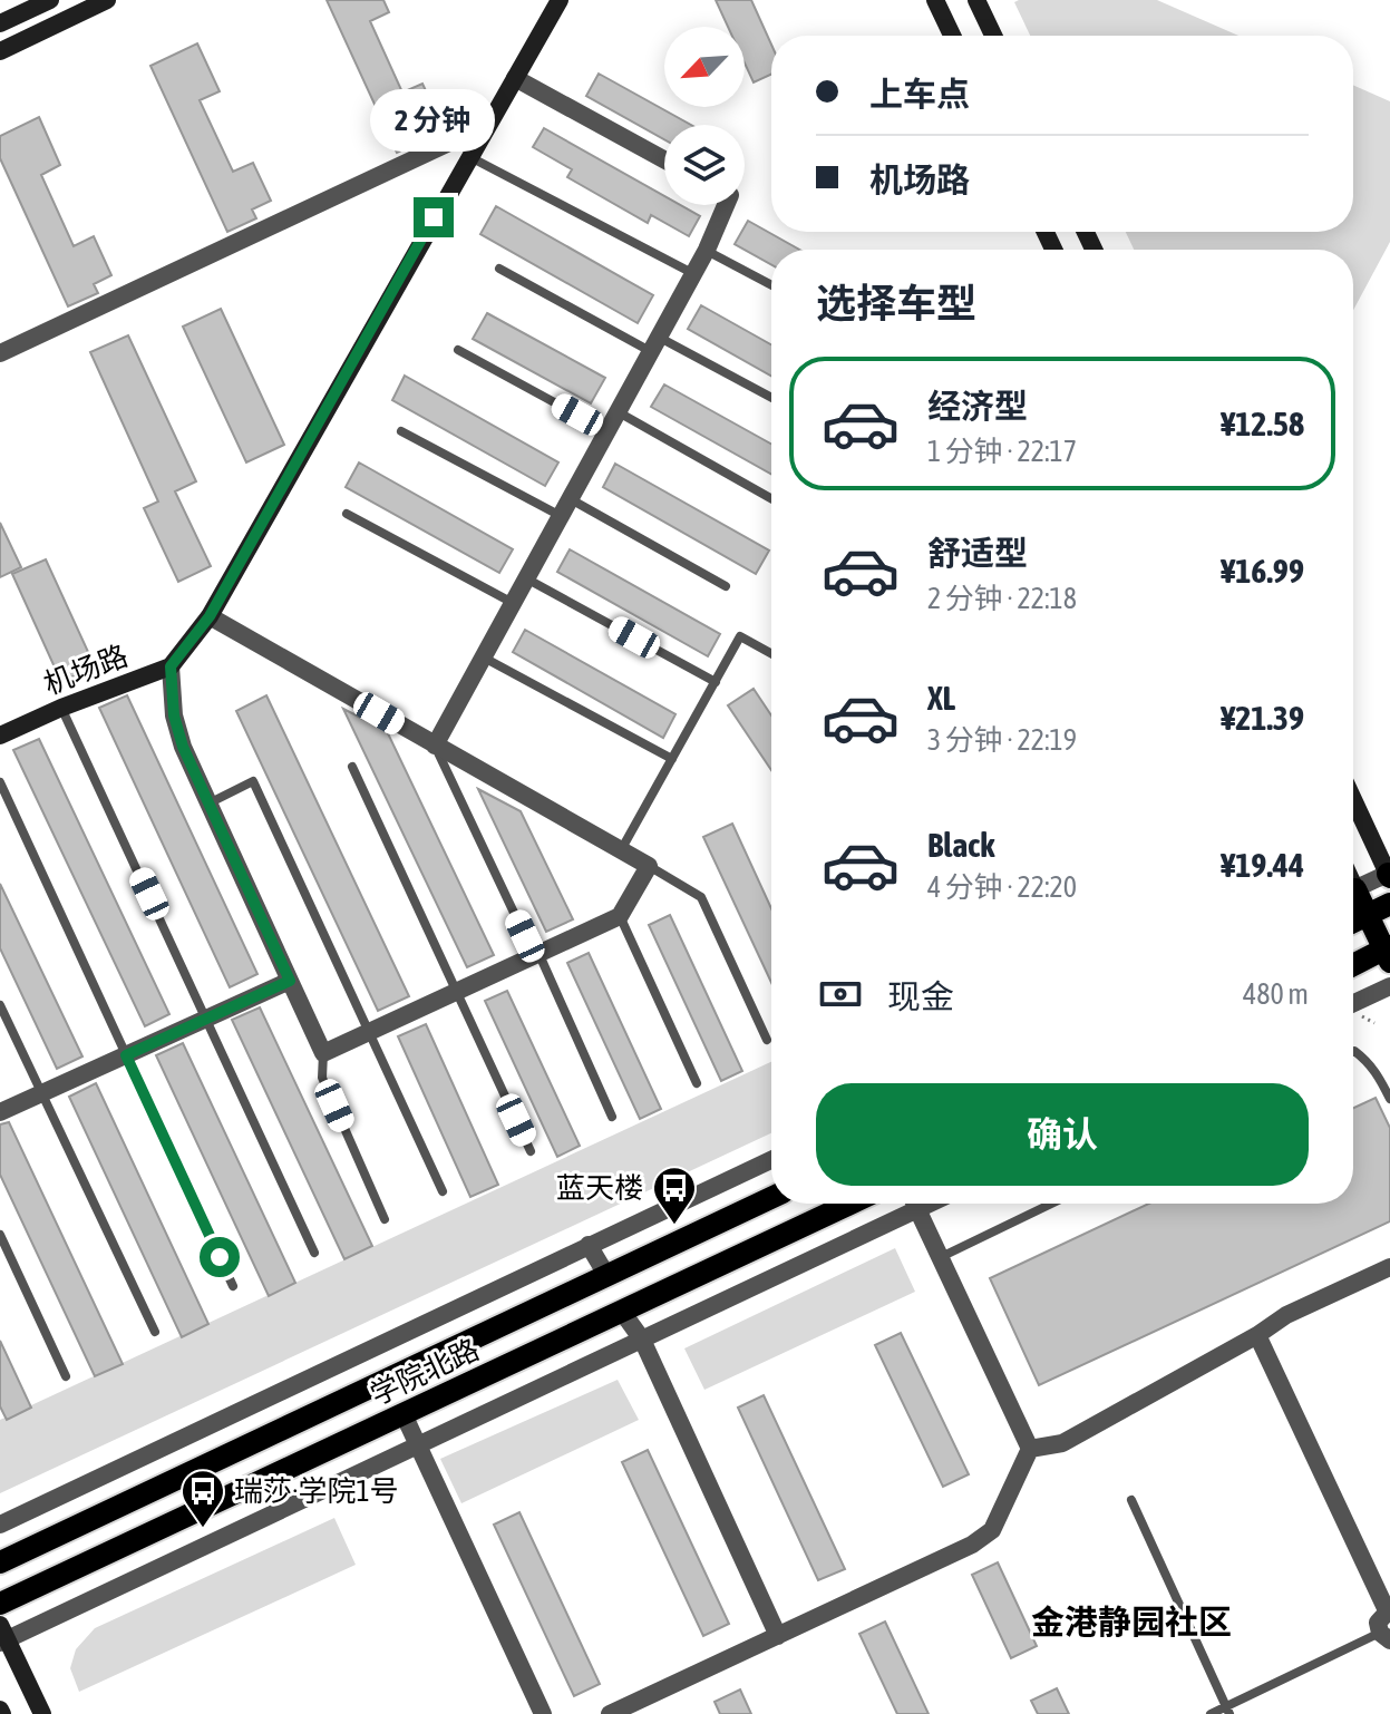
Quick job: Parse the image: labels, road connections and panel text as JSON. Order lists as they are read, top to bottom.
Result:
{
  "streets": {
    "main road": ["学院北路"],
    "street": ["机场路"]
  },
  "districts": ["金港静园社区"],
  "places": {
    "bus stop": ["蓝天楼", "瑞莎·学院1号"]
  },
  "north": "bottom left",
  "page": {
    "banner": ["上车点", "机场路"],
    "bubble": "2 分钟",
    "heading": "选择车型",
    "list": [
      {
        "name": "经济型",
        "note": "1 分钟 · 22:17",
        "value": "¥12.58"
      },
      {
        "name": "舒适型",
        "note": "2 分钟 · 22:18",
        "value": "¥16.99"
      },
      {
        "name": "XL",
        "note": "3 分钟 · 22:19",
        "value": "¥21.39"
      },
      {
        "name": "Black",
        "note": "4 分钟 · 22:20",
        "value": "¥19.44"
      }
    ],
    "pay": ["现金", "480 m"],
    "buttons": "确认"
  }
}
